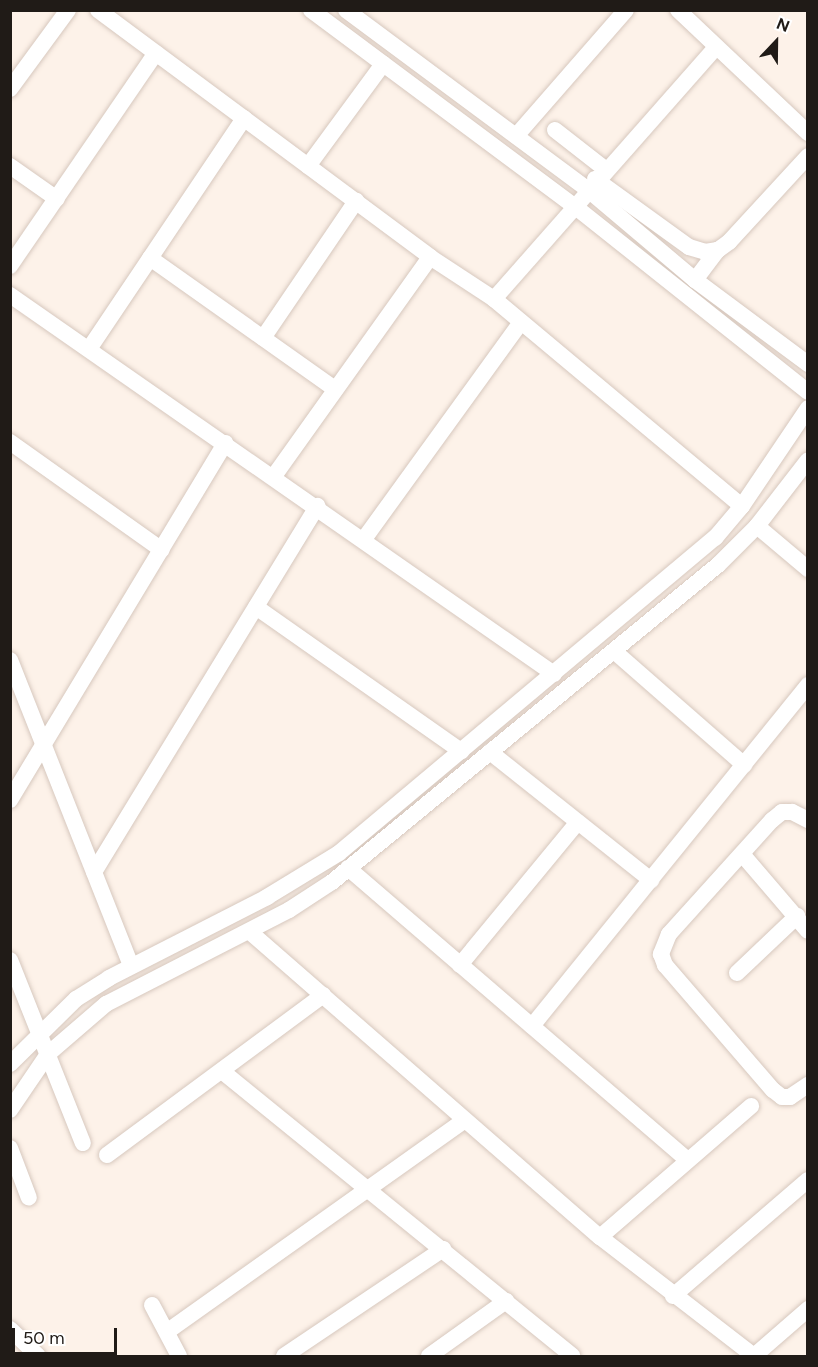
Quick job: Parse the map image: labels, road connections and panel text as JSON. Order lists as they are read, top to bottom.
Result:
{
  "scale_bar": "50 m",
  "north": "top"
}
